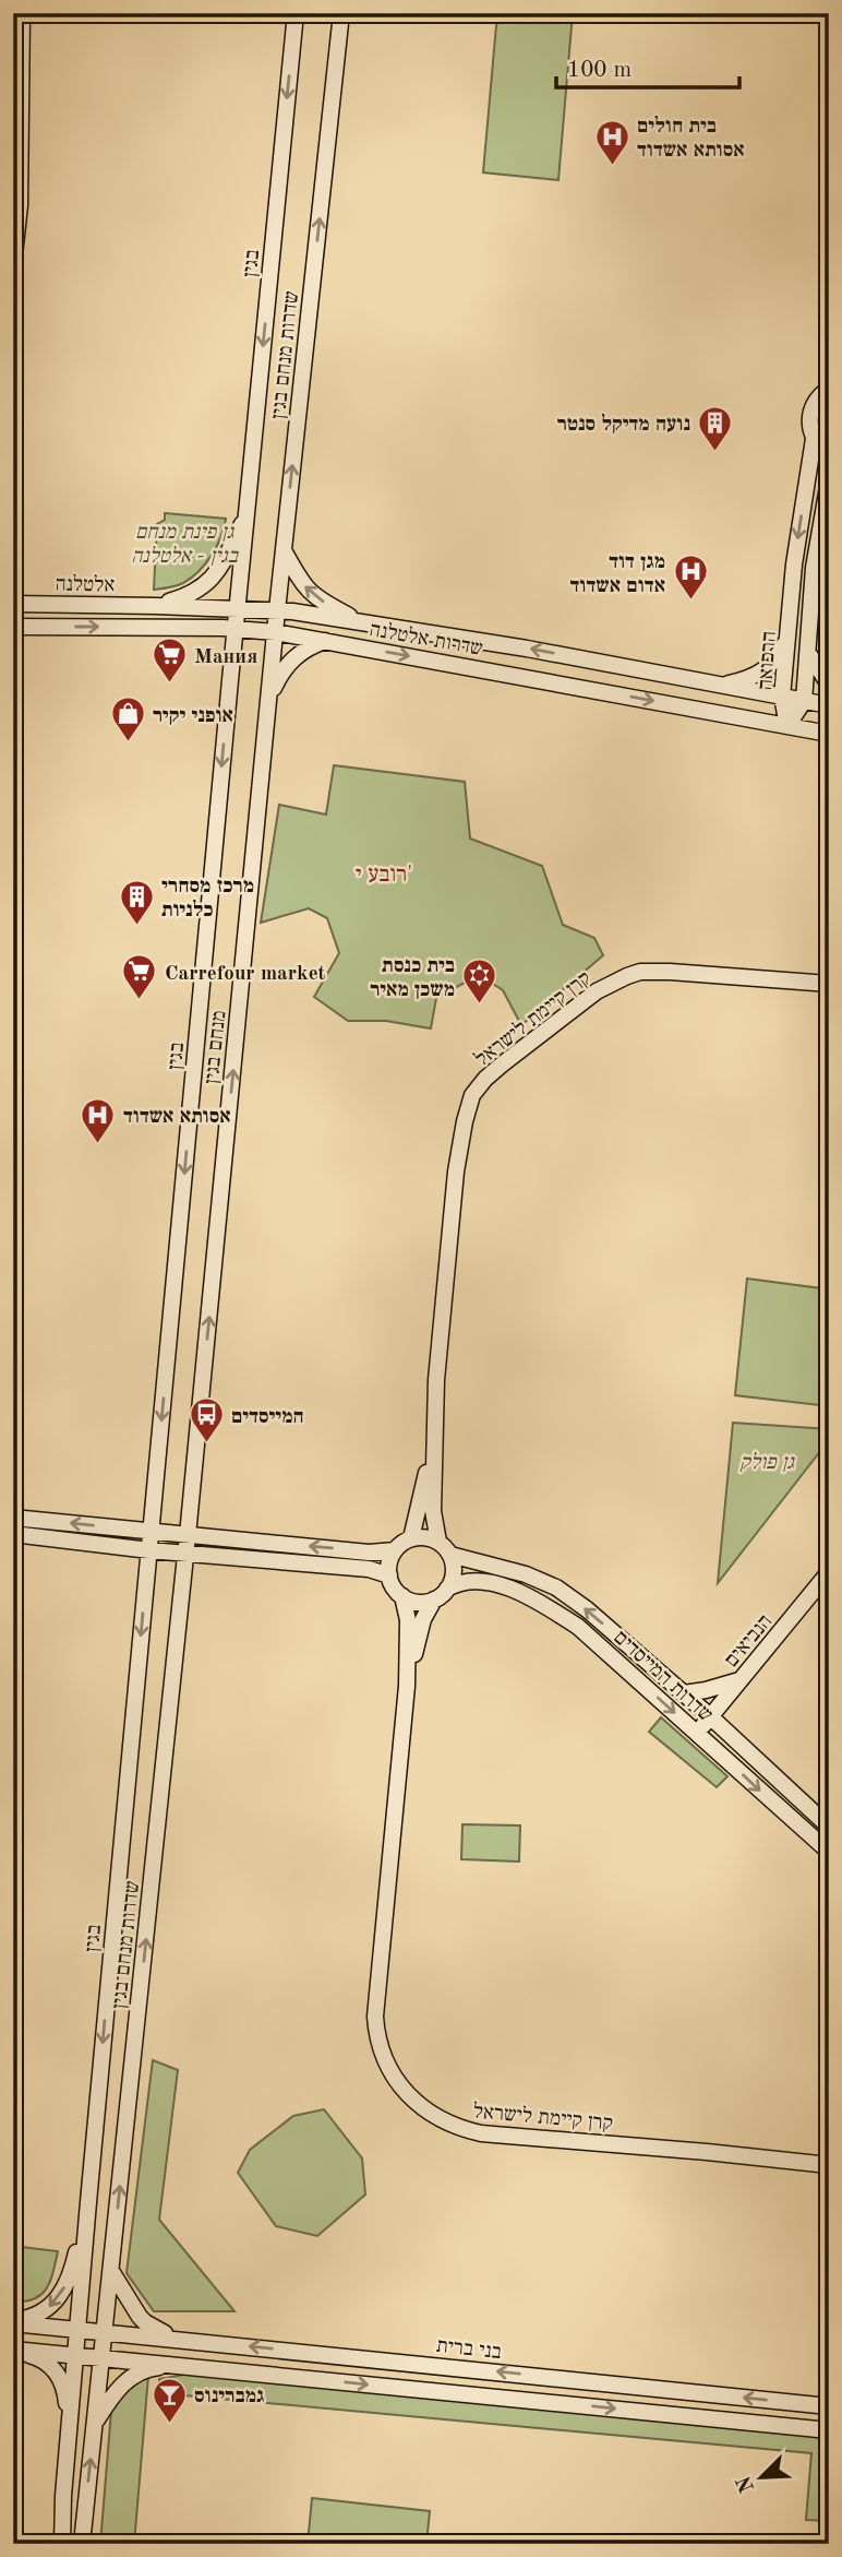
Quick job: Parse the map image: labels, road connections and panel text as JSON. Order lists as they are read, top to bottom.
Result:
{
  "streets": {
    "main road": [
      "בגין",
      "שדרות מנחם בגין",
      "אלטלנה",
      "שדרות אלטלנה",
      "הרפואה",
      "קרן קיימת לישראל",
      "מנחם בגין",
      "הנביאים",
      "שדרות המייסדים",
      "בני ברית"
    ]
  },
  "crossings": [
    ["בגין", "שדרות אלטלנה"],
    ["בגין", "בני ברית"],
    ["שדרות מנחם בגין", "שדרות אלטלנה"],
    ["שדרות מנחם בגין", "מנחם בגין"],
    ["שדרות מנחם בגין", "בני ברית"],
    ["אלטלנה", "שדרות אלטלנה"],
    ["שדרות אלטלנה", "הרפואה"],
    ["קרן קיימת לישראל", "שדרות המייסדים"],
    ["הנביאים", "שדרות המייסדים"]
  ],
  "one_way": ["בגין", "שדרות מנחם בגין", "מנחם בגין"],
  "districts": ["רובע י'"],
  "parks": ["גן פינת מנחם בגין - אלטלנה", "גן פולק"],
  "places": {
    "hospital": ["בית חולים אסותא אשדוד", "מגן דוד אדום אשדוד", "אסותא אשדוד"],
    "building": ["נועה מדיקל סנטר", "מרכז מסחרי כלניות"],
    "supermarket": ["Мания", "Carrefour market"],
    "shop": ["אופני יקיר"],
    "synagogue": ["בית כנסת משכן מאיר"],
    "bus stop": ["המייסדים"],
    "bar": ["גמברינוס"]
  },
  "scale_bar": "100 m",
  "north": "bottom left"
}
